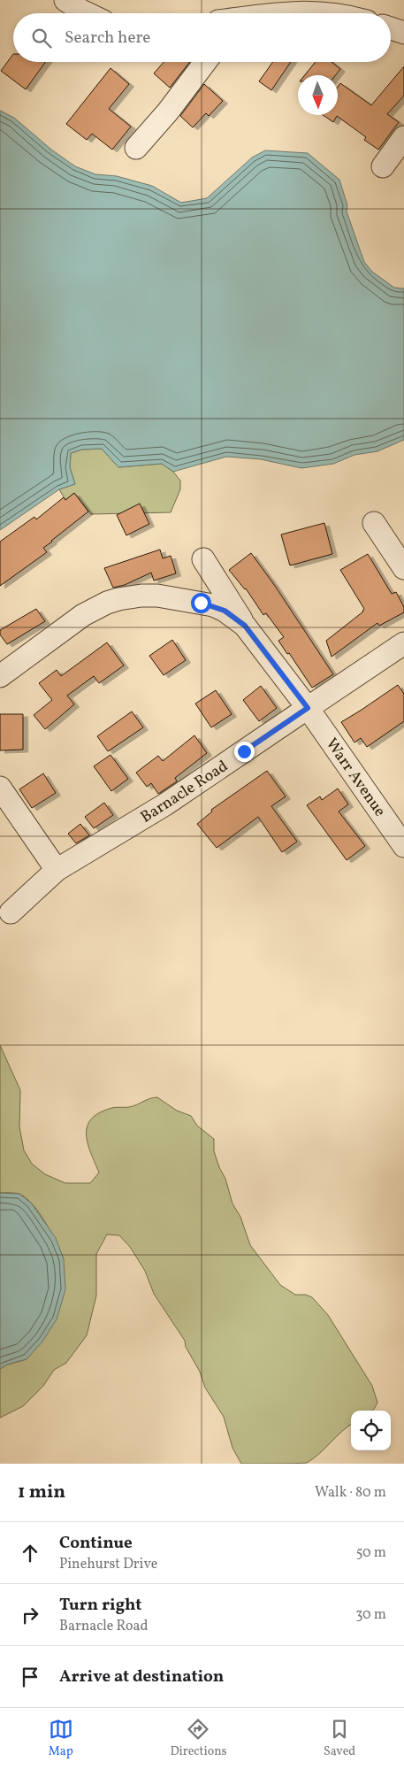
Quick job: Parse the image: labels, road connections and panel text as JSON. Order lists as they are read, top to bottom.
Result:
{
  "streets": {
    "street": ["Warr Avenue", "Barnacle Road"]
  },
  "crossings": [
    ["Warr Avenue", "Barnacle Road"]
  ],
  "north": "bottom",
  "page": {
    "search": "Search here",
    "heading": ["1 min", "Walk · 80 m"],
    "list": [
      ["Continue", "Pinehurst Drive", "50 m"],
      ["Turn right", "Barnacle Road", "30 m"],
      "Arrive at destination"
    ],
    "nav": ["Map", "Directions", "Saved"]
  }
}
